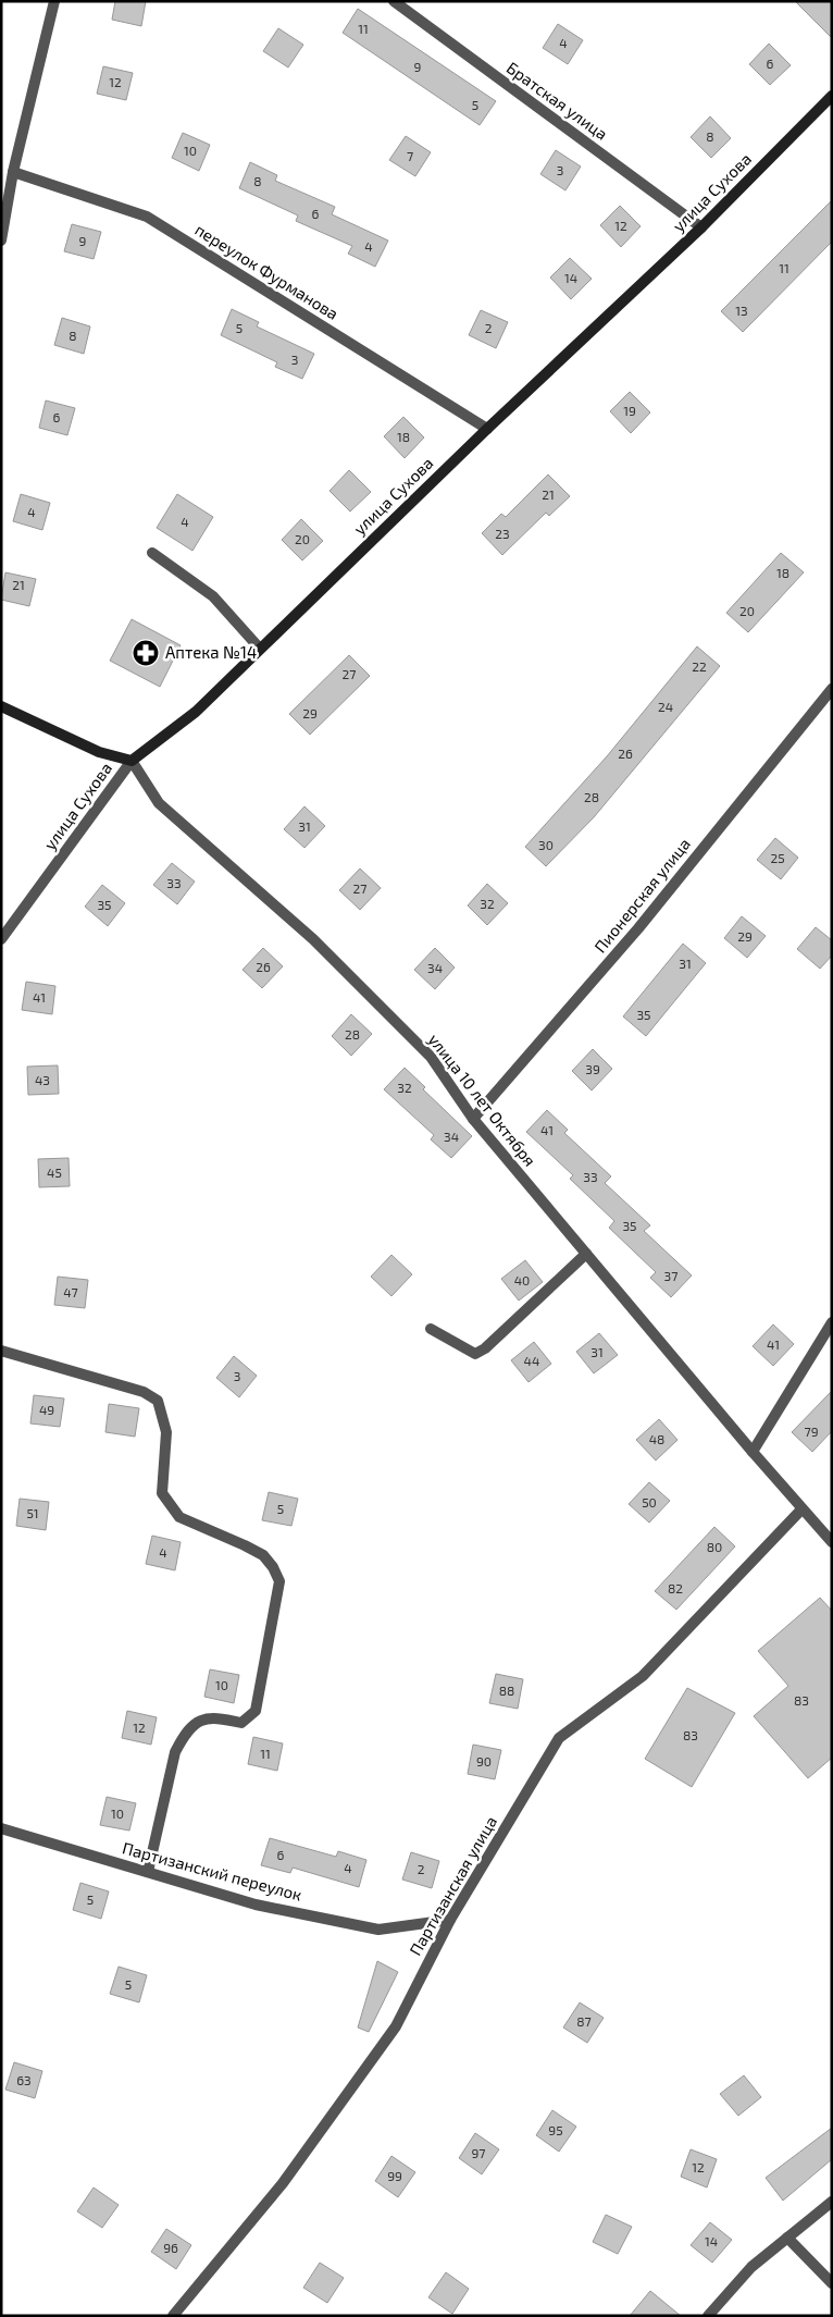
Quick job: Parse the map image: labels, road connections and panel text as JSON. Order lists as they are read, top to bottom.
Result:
{
  "streets": {
    "street": [
      "Братская улица",
      "улица Сухова",
      "переулок Фурманова",
      "Пионерская улица",
      "улица 10 лет Октября",
      "Партизанский переулок",
      "Партизанская улица"
    ]
  },
  "crossings": [
    ["Братская улица", "улица Сухова"],
    ["улица Сухова", "переулок Фурманова"],
    ["улица Сухова", "улица 10 лет Октября"],
    ["Пионерская улица", "улица 10 лет Октября"],
    ["улица 10 лет Октября", "Партизанская улица"],
    ["Партизанский переулок", "Партизанская улица"]
  ],
  "places": {
    "pharmacy": ["Аптека №14"]
  },
  "house_numbers": [
    "11",
    "4",
    "6",
    "9",
    "12",
    "5",
    "8",
    "10",
    "7",
    "3",
    "8",
    "6",
    "12",
    "9",
    "4",
    "11",
    "14",
    "13",
    "5",
    "2",
    "8",
    "3",
    "19",
    "6",
    "18",
    "21",
    "4",
    "4",
    "23",
    "20",
    "18",
    "21",
    "20",
    "22",
    "27",
    "24",
    "29",
    "26",
    "28",
    "31",
    "30",
    "25",
    "33",
    "27",
    "32",
    "35",
    "29",
    "31",
    "26",
    "34",
    "41",
    "35",
    "28",
    "39",
    "43",
    "32",
    "41",
    "34",
    "45",
    "33",
    "35",
    "37",
    "40",
    "47",
    "41",
    "31",
    "44",
    "3",
    "49",
    "79",
    "48",
    "50",
    "5",
    "51",
    "80",
    "4",
    "82",
    "10",
    "88",
    "83",
    "12",
    "83",
    "11",
    "90",
    "10",
    "6",
    "4",
    "2",
    "5",
    "5",
    "87",
    "63",
    "95",
    "97",
    "12",
    "99",
    "14",
    "96"
  ]
}
